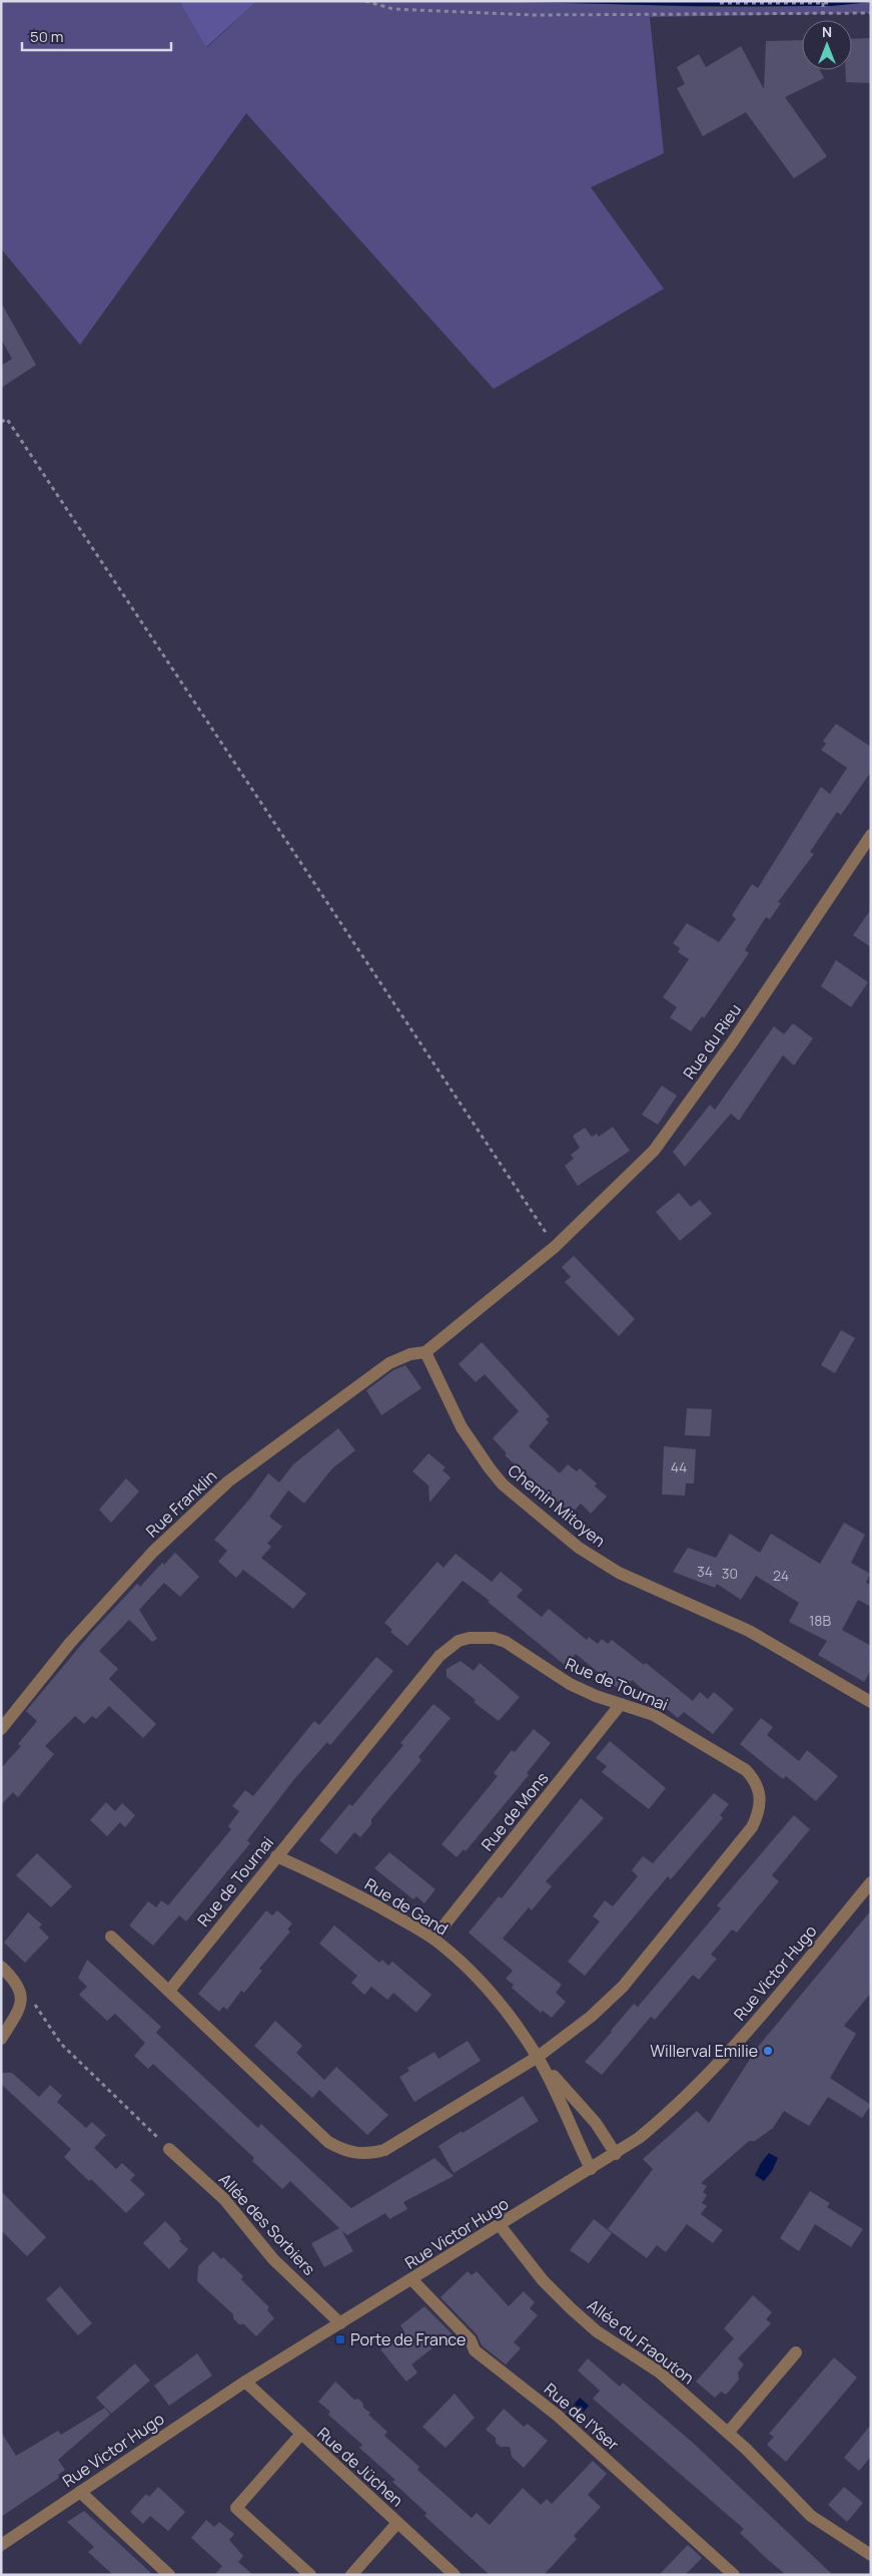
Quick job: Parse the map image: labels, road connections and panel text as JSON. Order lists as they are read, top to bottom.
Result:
{
  "streets": {
    "street": [
      "Rue du Rieu",
      "Rue Franklin",
      "Chemin Mitoyen",
      "Rue de Tournai",
      "Rue de Mons",
      "Rue de Gand",
      "Rue Victor Hugo",
      "Allée des Sorbiers",
      "Allée du Fraouton",
      "Rue de l'Yser",
      "Rue de Jüchen"
    ]
  },
  "crossings": [
    ["Rue Franklin", "Chemin Mitoyen"],
    ["Rue de Tournai", "Rue de Mons"],
    ["Rue de Tournai", "Rue de Gand"],
    ["Rue de Mons", "Rue de Gand"],
    ["Rue Victor Hugo", "Allée des Sorbiers"],
    ["Rue Victor Hugo", "Allée du Fraouton"],
    ["Rue Victor Hugo", "Rue de l'Yser"],
    ["Rue Victor Hugo", "Rue de Jüchen"]
  ],
  "places": {
    "other": ["Willerval Emilie"],
    "transit": ["Porte de France"]
  },
  "house_numbers": [
    "44",
    "34",
    "30",
    "24",
    "18B"
  ],
  "scale_bar": "50 m",
  "north": "top"
}
